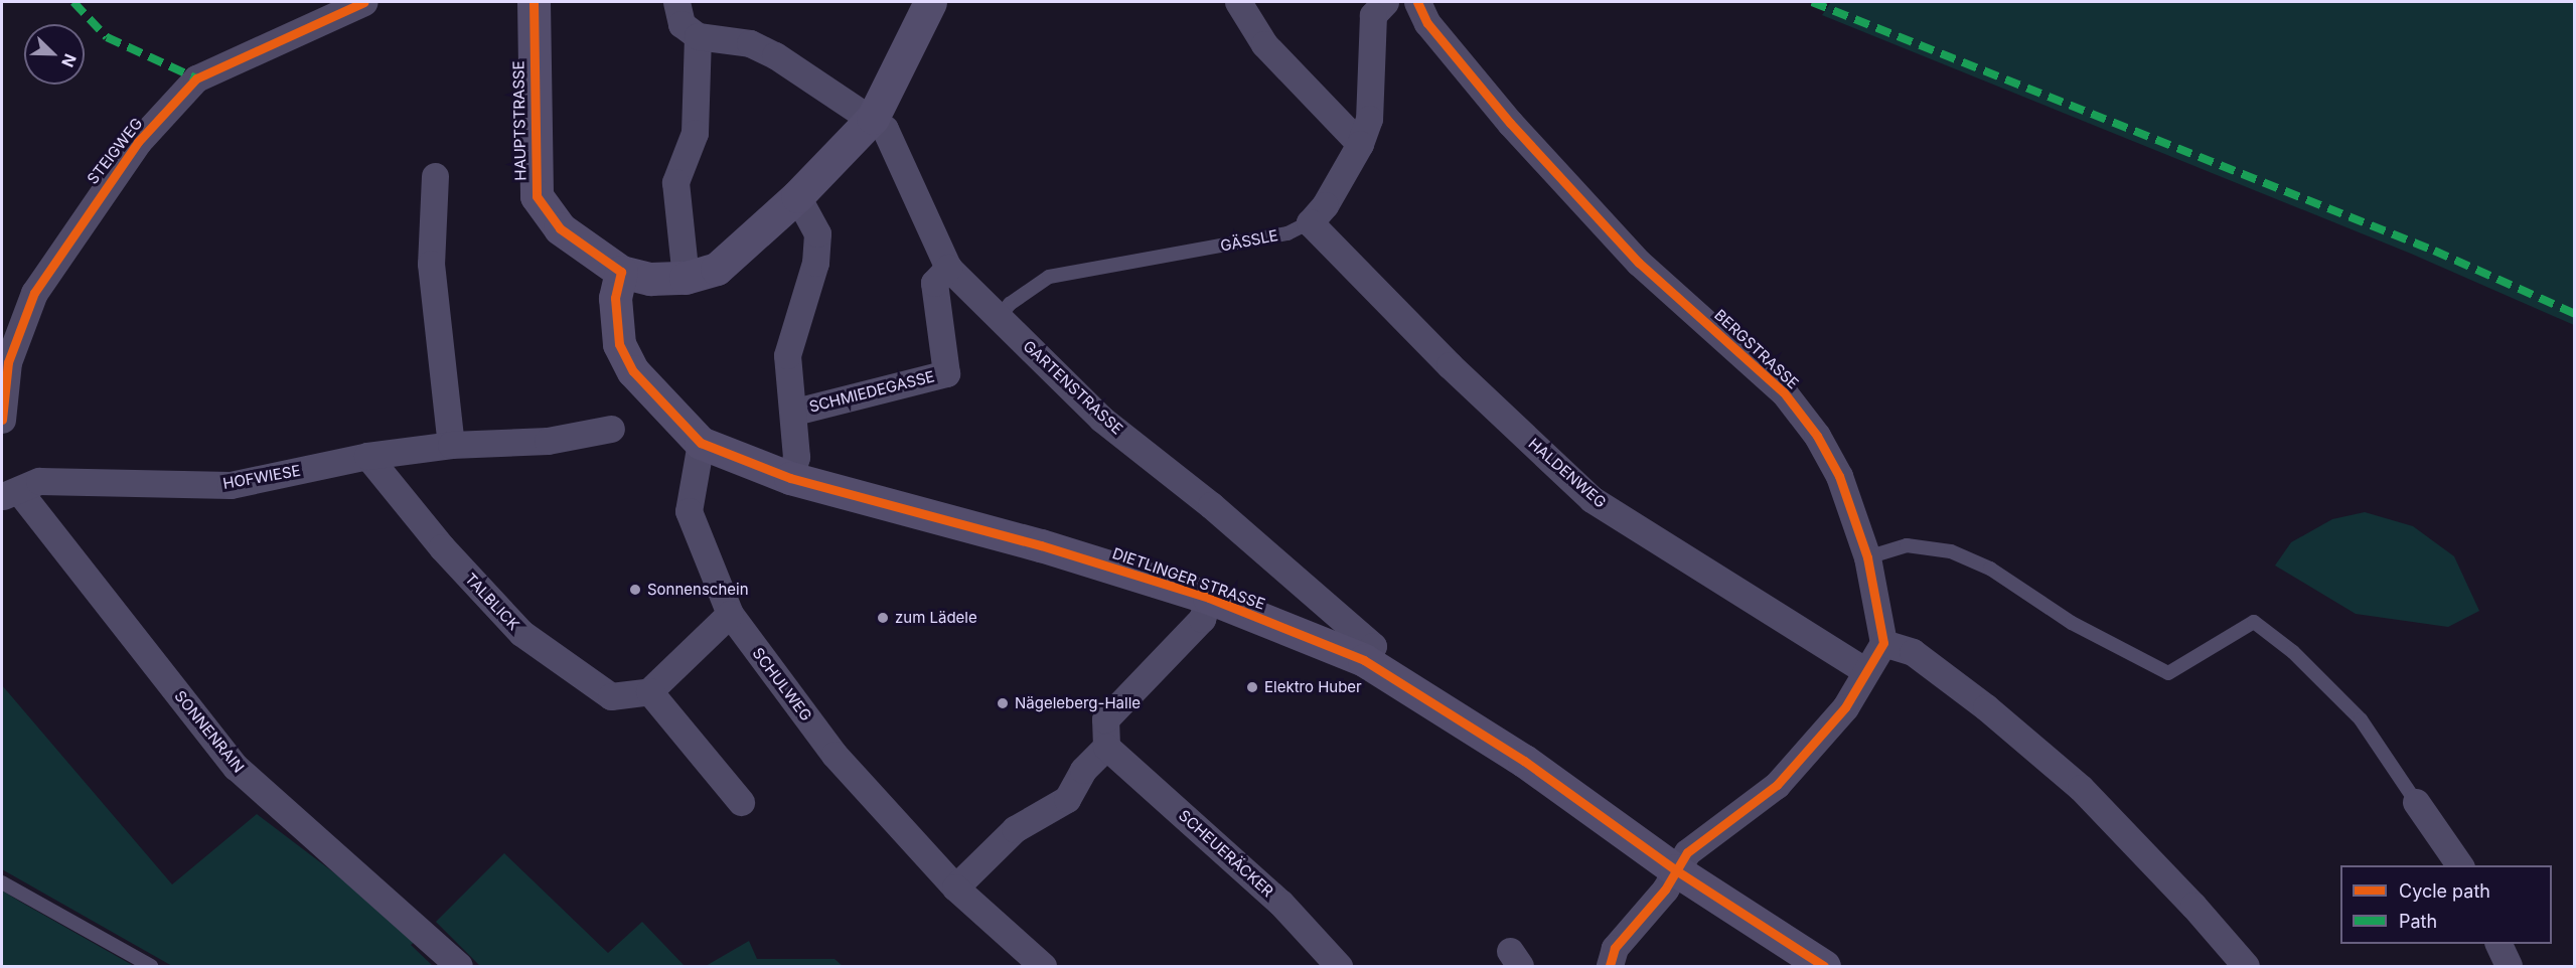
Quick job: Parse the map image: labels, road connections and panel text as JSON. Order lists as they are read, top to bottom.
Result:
{
  "streets": {
    "street": [
      "HAUPTSTRASSE",
      "STEIGWEG",
      "GÄSSLE",
      "BERGSTRASSE",
      "GARTENSTRASSE",
      "SCHMIEDEGASSE",
      "HALDENWEG",
      "HOFWIESE",
      "DIETLINGER STRASSE",
      "TALBLICK",
      "SCHULWEG",
      "SONNENRAIN",
      "SCHEUERÄCKER"
    ]
  },
  "crossings": [
    ["HAUPTSTRASSE", "GARTENSTRASSE"],
    ["HAUPTSTRASSE", "DIETLINGER STRASSE"],
    ["GÄSSLE", "GARTENSTRASSE"],
    ["GÄSSLE", "HALDENWEG"],
    ["GARTENSTRASSE", "SCHMIEDEGASSE"],
    ["GARTENSTRASSE", "DIETLINGER STRASSE"],
    ["HOFWIESE", "TALBLICK"],
    ["HOFWIESE", "SONNENRAIN"],
    ["DIETLINGER STRASSE", "SCHULWEG"]
  ],
  "places": [
    "Sonnenschein",
    "zum Lädele",
    "Elektro Huber",
    "Nägeleberg-Halle"
  ],
  "legend": ["Cycle path", "Path"],
  "north": "bottom right"
}
